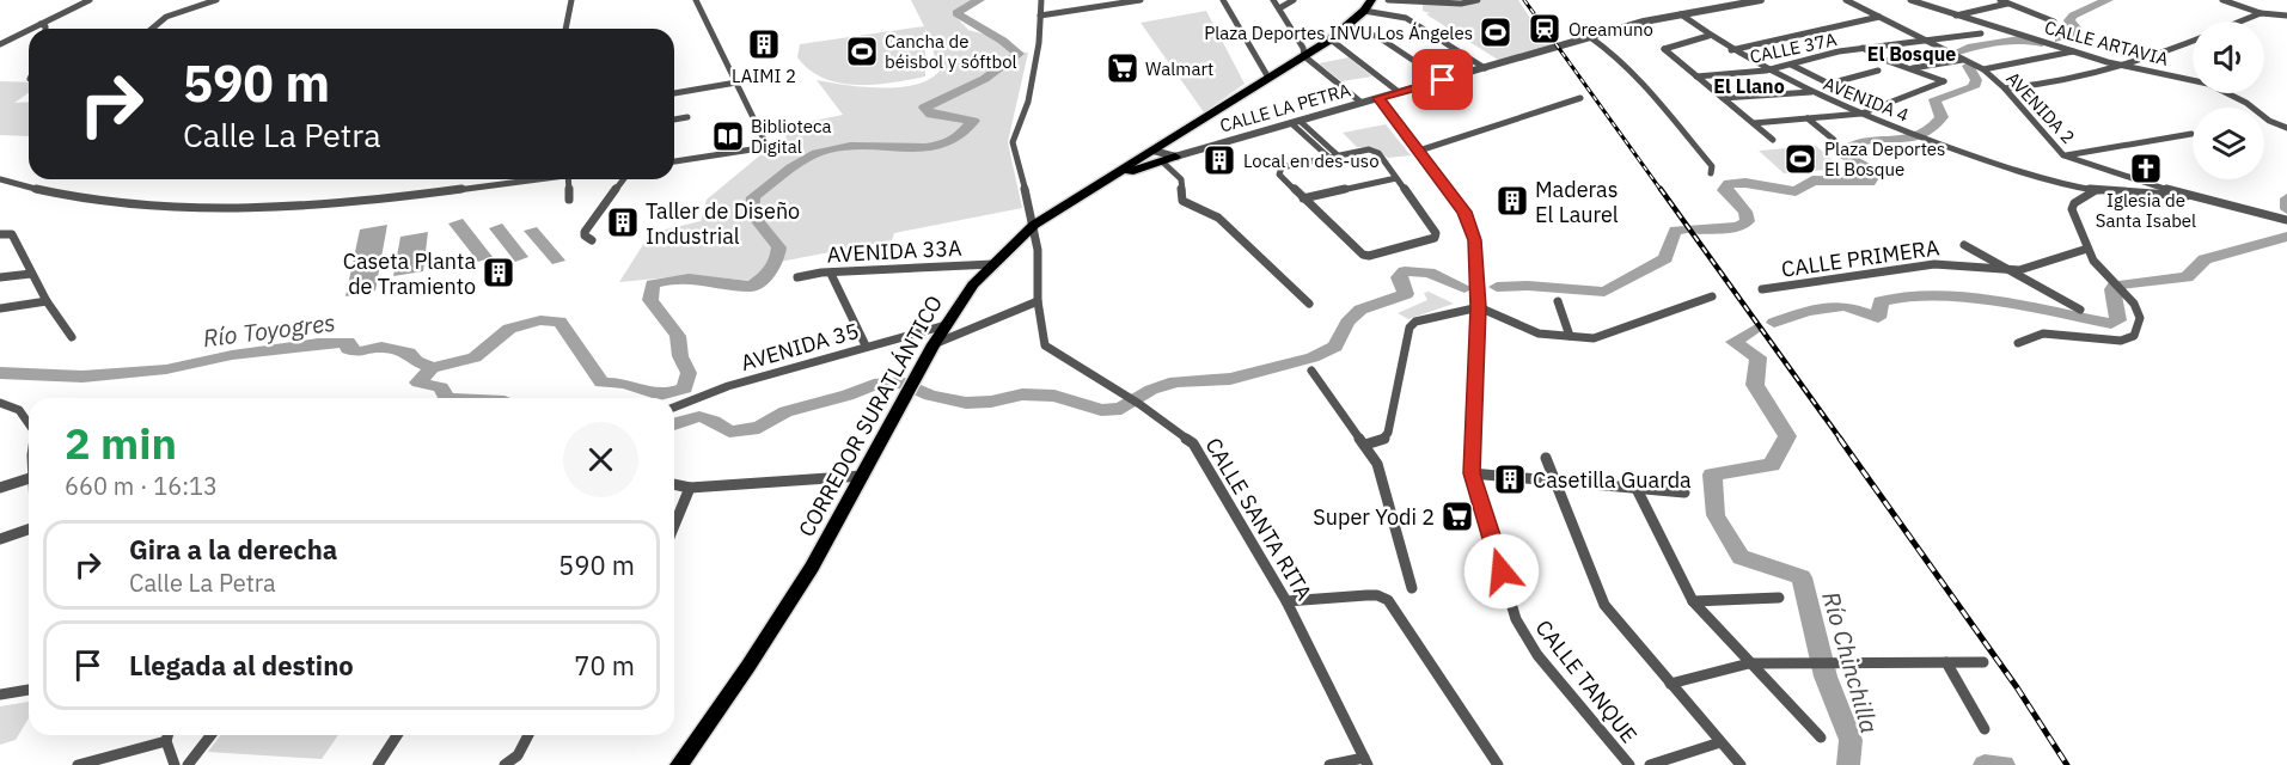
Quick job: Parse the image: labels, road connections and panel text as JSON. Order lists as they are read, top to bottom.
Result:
{
  "streets": {
    "main road": ["CORREDOR SURATLÁNTICO"],
    "street": [
      "CALLE ARTAVIA",
      "CALLE 37A",
      "AVENIDA 4",
      "CALLE LA PETRA",
      "AVENIDA 2",
      "AVENIDA 33A",
      "CALLE PRIMERA",
      "AVENIDA 35",
      "CALLE SANTA RITA",
      "CALLE TANQUE"
    ]
  },
  "crossings": [
    ["CALLE 37A", "AVENIDA 4"],
    ["CALLE 37A", "AVENIDA 2"],
    ["AVENIDA 4", "CALLE LA PETRA"],
    ["AVENIDA 4", "AVENIDA 2"],
    ["CALLE LA PETRA", "CALLE TANQUE"],
    ["AVENIDA 33A", "CORREDOR SURATLÁNTICO"],
    ["AVENIDA 35", "CORREDOR SURATLÁNTICO"],
    ["CORREDOR SURATLÁNTICO", "CALLE SANTA RITA"]
  ],
  "districts": ["El Bosque", "El Llano"],
  "water": ["Río Toyogres", "Río Chinchilla"],
  "places": {
    "station": ["Oreamuno"],
    "sports": ["Plaza Deportes INVU Los Ángeles", "Cancha de béisbol y sóftbol", "Plaza Deportes El Bosque"],
    "building": [
      "LAIMI 2",
      "Local en des-uso",
      "Maderas El Laurel",
      "Taller de Diseño Industrial",
      "Caseta Planta de Tramiento",
      "Casetilla Guarda"
    ],
    "supermarket": ["Walmart", "Super Yodi 2"],
    "library": ["Biblioteca Digital"],
    "church": ["Iglesia de Santa Isabel"]
  },
  "page": {
    "turn": ["590 m", "Calle La Petra"],
    "heading": ["2 min", "660 m · 16:13"],
    "list": [
      {
        "name": "Gira a la derecha",
        "note": "Calle La Petra",
        "value": "590 m"
      },
      {
        "name": "Llegada al destino",
        "value": "70 m"
      }
    ]
  }
}
